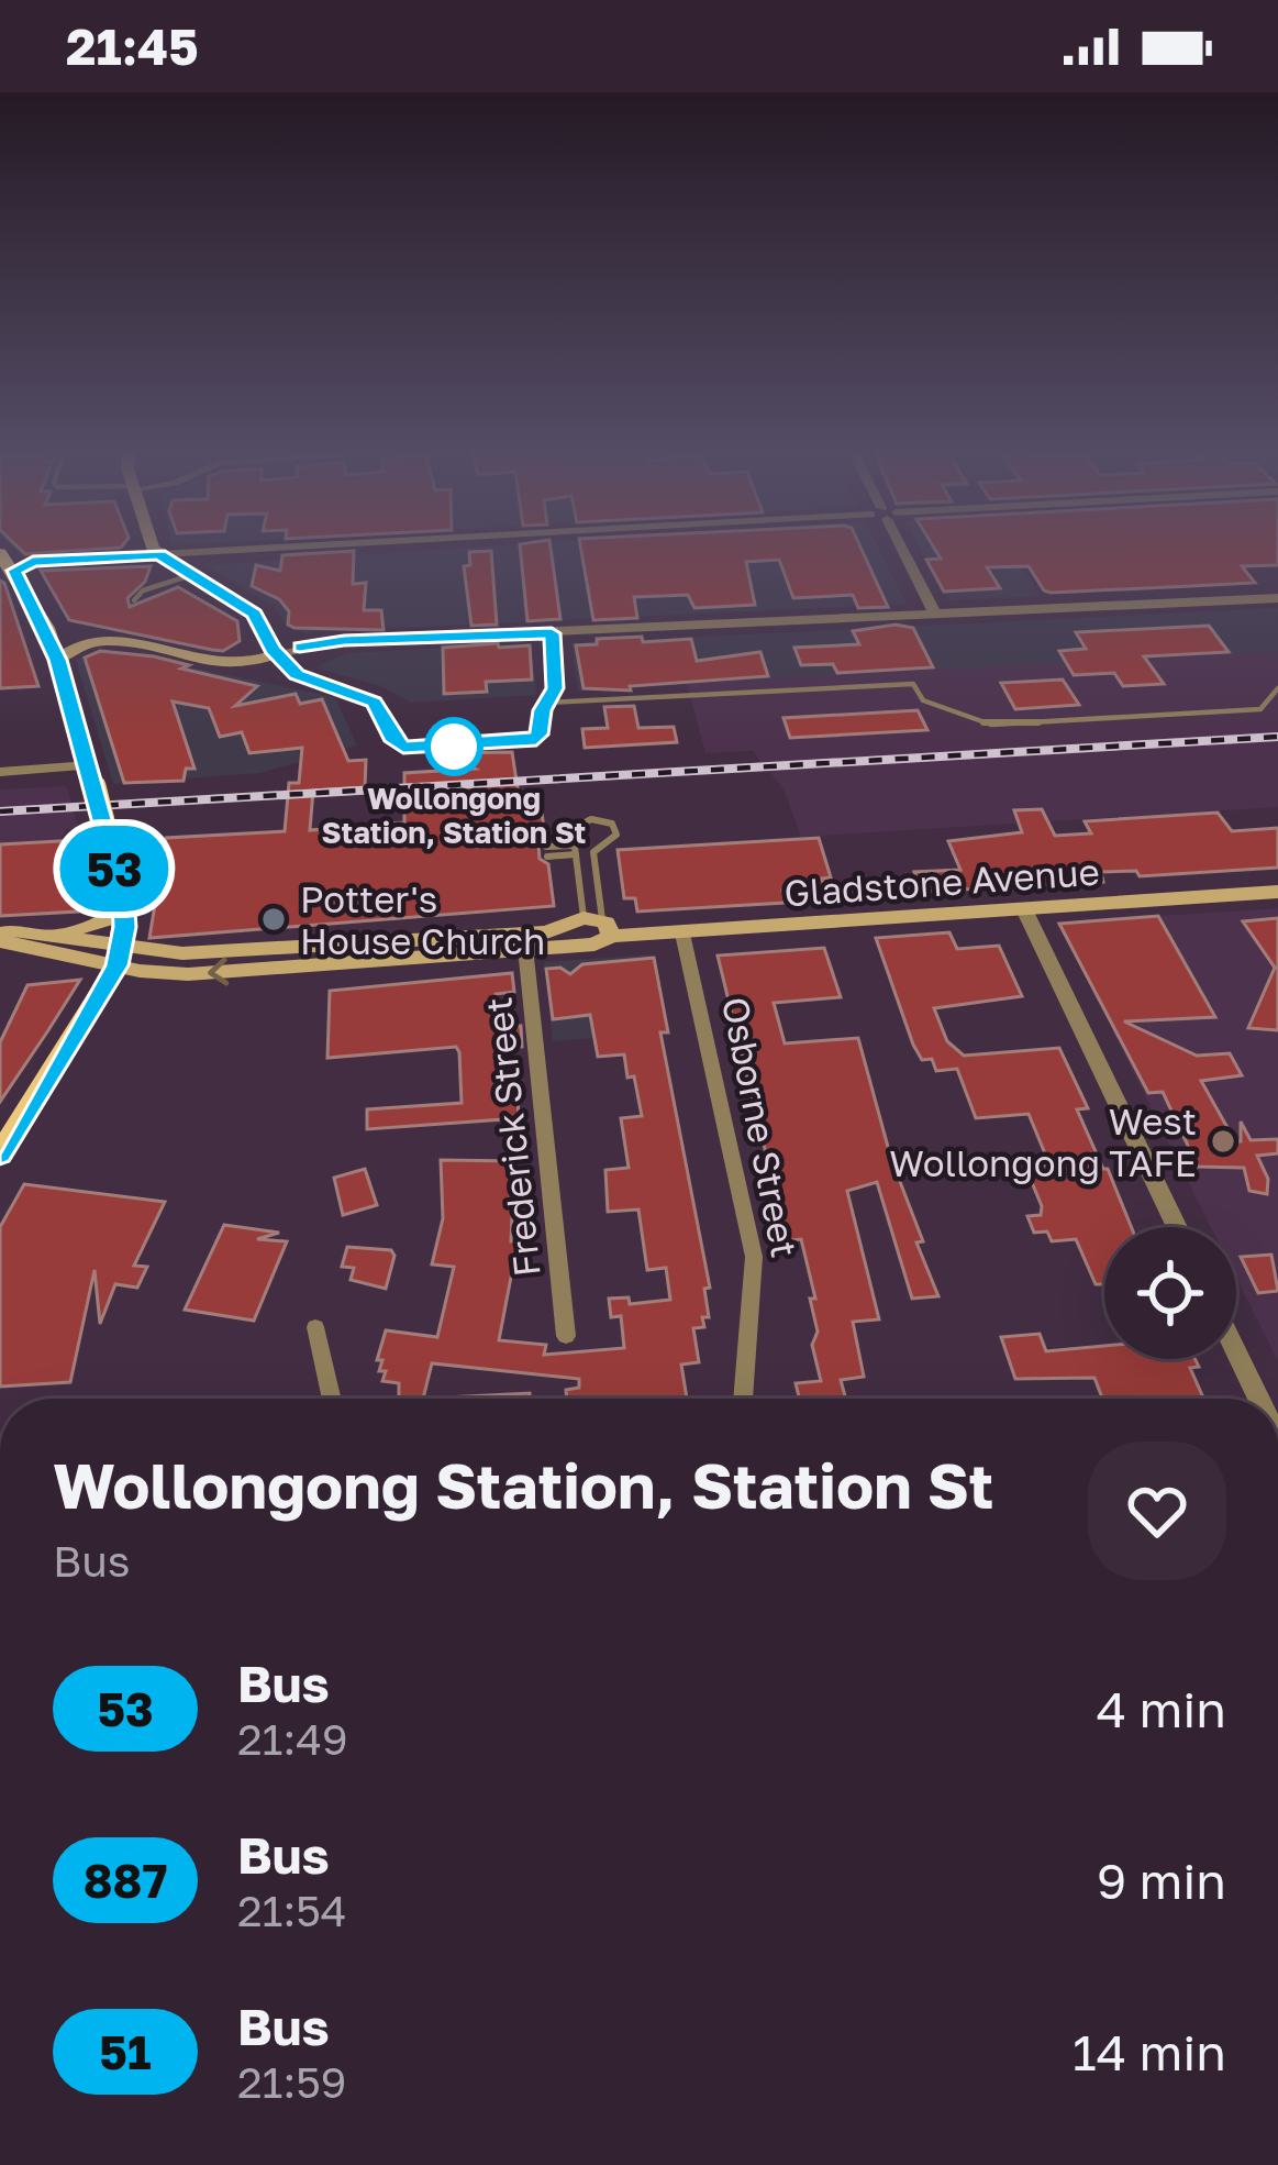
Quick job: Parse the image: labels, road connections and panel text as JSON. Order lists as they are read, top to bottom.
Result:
{
  "streets": {
    "main road": ["Gladstone Avenue"],
    "street": ["Osborne Street", "Frederick Street"]
  },
  "crossings": [
    ["Gladstone Avenue", "Osborne Street"],
    ["Gladstone Avenue", "Frederick Street"]
  ],
  "places": ["Wollongong Station, Station St", "Potter's House Church", "West Wollongong TAFE"],
  "lines": ["bus line 53"],
  "page": {
    "status": "21:45",
    "on_map": "53",
    "heading": ["Wollongong Station, Station St", "Bus"],
    "list": [
      {
        "mark": "53",
        "name": "Bus",
        "note": "21:49",
        "value": "4 min"
      },
      {
        "mark": "887",
        "name": "Bus",
        "note": "21:54",
        "value": "9 min"
      },
      {
        "mark": "51",
        "name": "Bus",
        "note": "21:59",
        "value": "14 min"
      }
    ]
  }
}
